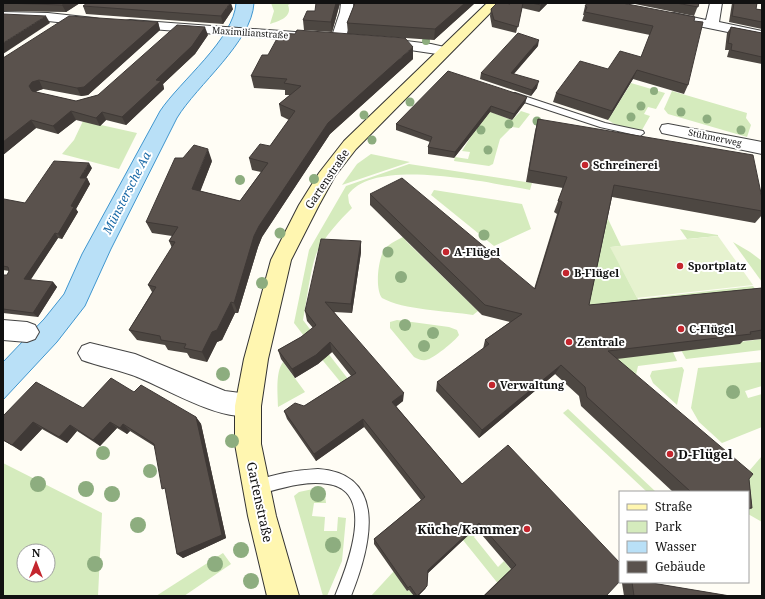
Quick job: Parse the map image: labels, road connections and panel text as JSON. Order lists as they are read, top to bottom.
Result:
{
  "streets": {
    "street": ["Maximilianstraße", "Stühmerweg", "Gartenstraße"]
  },
  "water": ["Münstersche Aa"],
  "places": [
    "Schreinerei",
    "A-Flügel",
    "Sportplatz",
    "B-Flügel",
    "C-Flügel",
    "Zentrale",
    "Verwaltung",
    "D-Flügel",
    "Küche/Kammer"
  ],
  "legend": [
    "Straße",
    "Park",
    "Wasser",
    "Gebäude"
  ],
  "north": "top"
}
